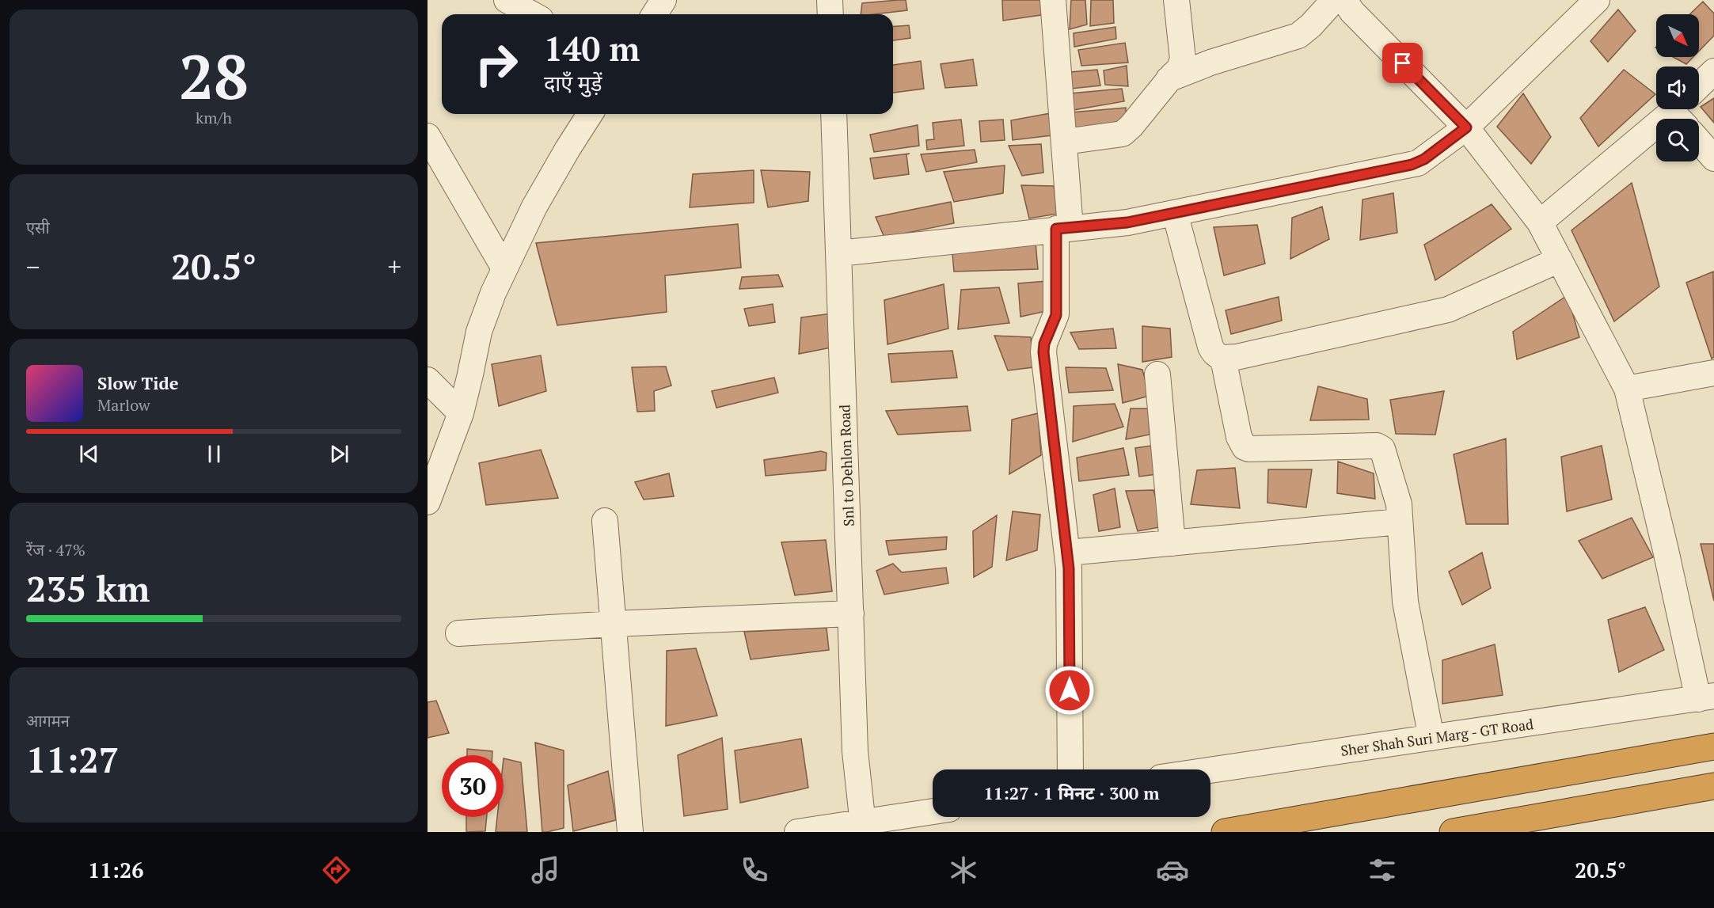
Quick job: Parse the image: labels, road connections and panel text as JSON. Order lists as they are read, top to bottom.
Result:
{
  "streets": {
    "street": ["Snl to Dehlon Road", "Sher Shah Suri Marg - GT Road"]
  },
  "north": "bottom right",
  "page": {
    "tile": [
      ["28", "km/h"],
      "एसी",
      ["रेंज · 47%", "235 km"],
      ["आगमन", "11:27"]
    ],
    "turn": ["140 m", "दाएँ मुड़ें"],
    "heat": ["−", "20.5°", "+"],
    "song": ["Slow Tide", "Marlow"],
    "limit": "30",
    "trip": "11:27 · 1 मिनट · 300 m",
    "tabs": ["11:26", "20.5°"]
  }
}
